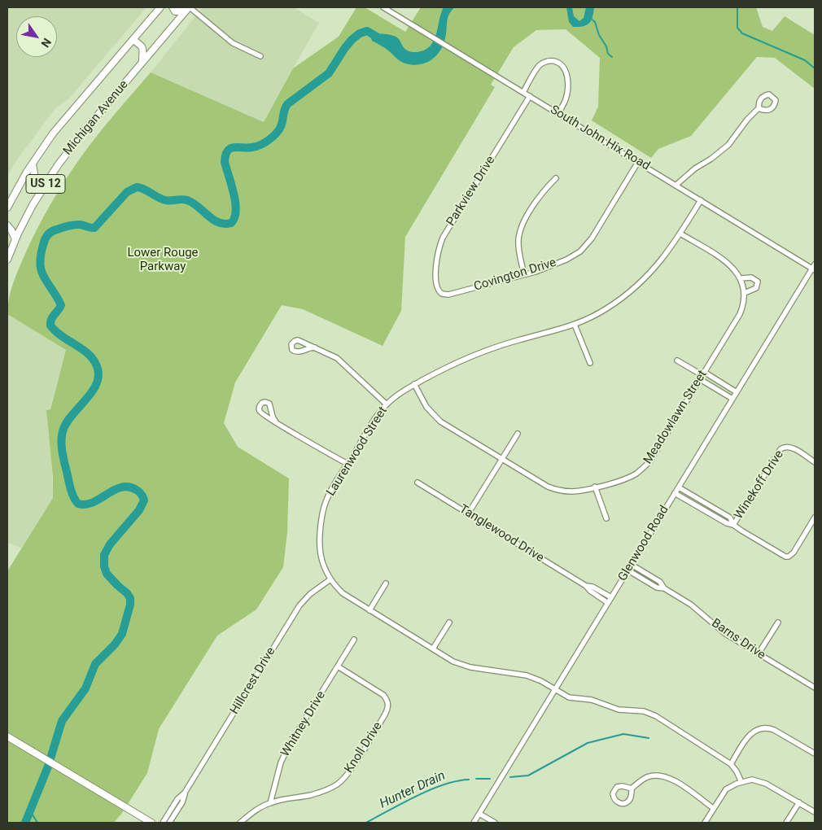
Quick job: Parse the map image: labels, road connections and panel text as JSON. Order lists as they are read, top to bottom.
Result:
{
  "streets": {
    "main road": ["Michigan Avenue", "US 12"],
    "street": [
      "South John Hix Road",
      "Parkview Drive",
      "Covington Drive",
      "Meadowlawn Street",
      "Laurenwood Street",
      "Winekoff Drive",
      "Tanglewood Drive",
      "Glenwood Road",
      "Barns Drive",
      "Hillcrest Drive",
      "Whitney Drive",
      "Knoll Drive"
    ]
  },
  "crossings": [
    ["South John Hix Road", "Parkview Drive"],
    ["South John Hix Road", "Covington Drive"],
    ["South John Hix Road", "Laurenwood Street"],
    ["South John Hix Road", "Glenwood Road"],
    ["Parkview Drive", "Covington Drive"],
    ["Meadowlawn Street", "Laurenwood Street"],
    ["Laurenwood Street", "Glenwood Road"],
    ["Laurenwood Street", "Hillcrest Drive"],
    ["Tanglewood Drive", "Glenwood Road"],
    ["Glenwood Road", "Barns Drive"],
    ["Whitney Drive", "Knoll Drive"]
  ],
  "water": ["Hunter Drain"],
  "parks": ["Lower Rouge Parkway"],
  "north": "bottom right"
}
